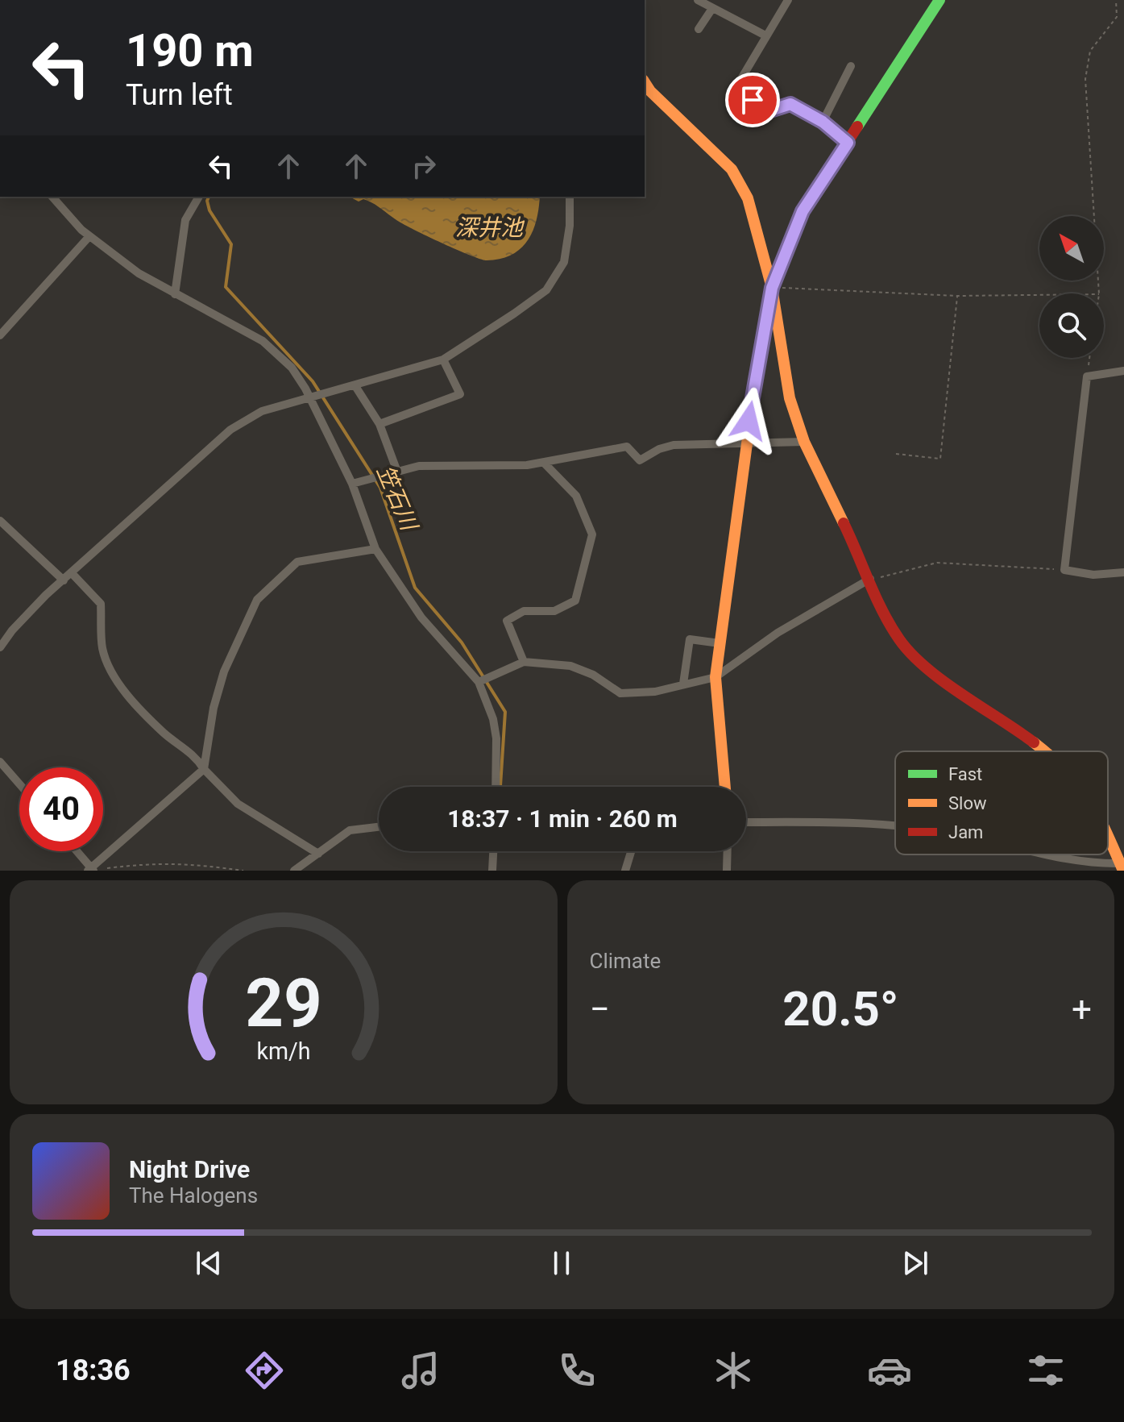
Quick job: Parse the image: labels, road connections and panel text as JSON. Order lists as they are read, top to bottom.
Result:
{
  "water": ["深井池", "笠石川"],
  "legend": ["Fast", "Slow", "Jam"],
  "north": "top left",
  "page": {
    "turn": ["190 m", "Turn left"],
    "limit": "40",
    "trip": "18:37 · 1 min · 260 m",
    "tile": "Climate",
    "heat": ["−", "20.5°", "+"],
    "song": ["Night Drive", "The Halogens"],
    "tabs": "18:36",
    "gauge": ["29", "km/h"]
  }
}
